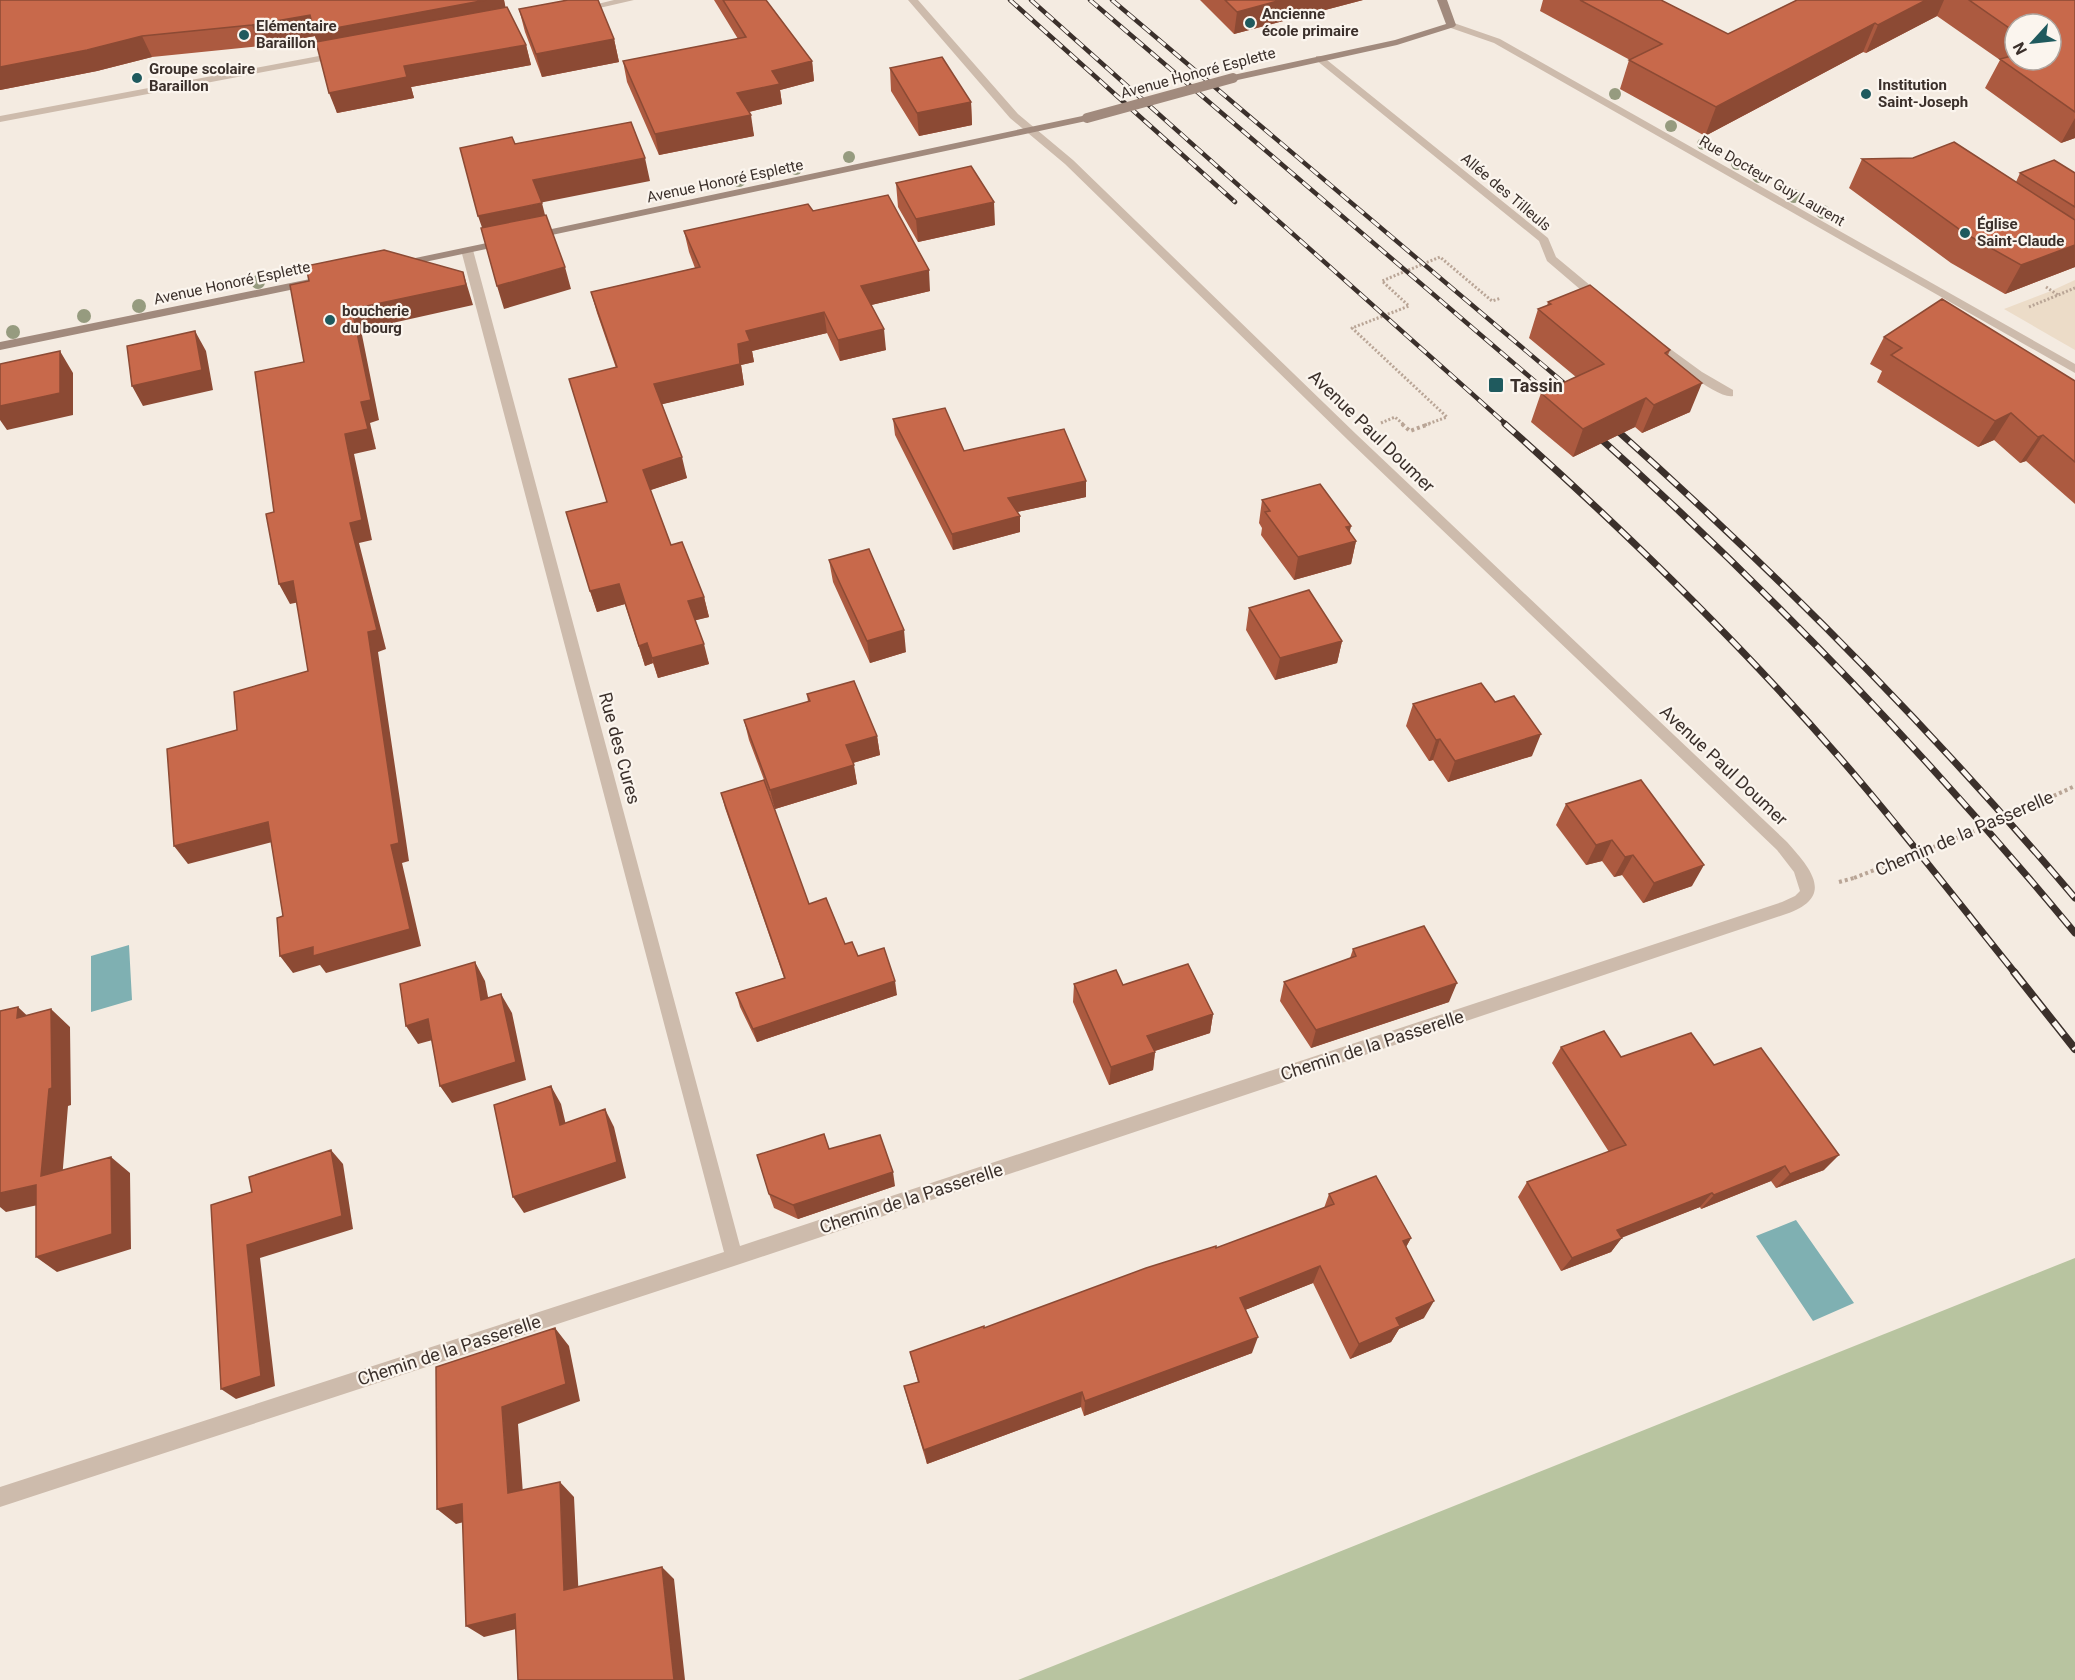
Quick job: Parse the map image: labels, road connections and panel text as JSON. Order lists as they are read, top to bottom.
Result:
{
  "streets": {
    "street": [
      "Avenue Honoré Esplette",
      "Rue Docteur Guy Laurent",
      "Allée des Tilleuls",
      "Avenue Paul Doumer",
      "Rue des Cures",
      "Chemin de la Passerelle"
    ]
  },
  "crossings": [
    ["Avenue Honoré Esplette", "Rue Docteur Guy Laurent"],
    ["Avenue Honoré Esplette", "Allée des Tilleuls"],
    ["Avenue Honoré Esplette", "Avenue Paul Doumer"],
    ["Avenue Honoré Esplette", "Rue des Cures"],
    ["Avenue Paul Doumer", "Chemin de la Passerelle"],
    ["Rue des Cures", "Chemin de la Passerelle"]
  ],
  "places": {
    "other": [
      "Ancienne école primaire",
      "Elémentaire Baraillon",
      "Groupe scolaire Baraillon",
      "Institution Saint-Joseph",
      "Église Saint-Claude",
      "boucherie du bourg"
    ],
    "transit": ["Tassin"]
  },
  "north": "bottom left"
}
